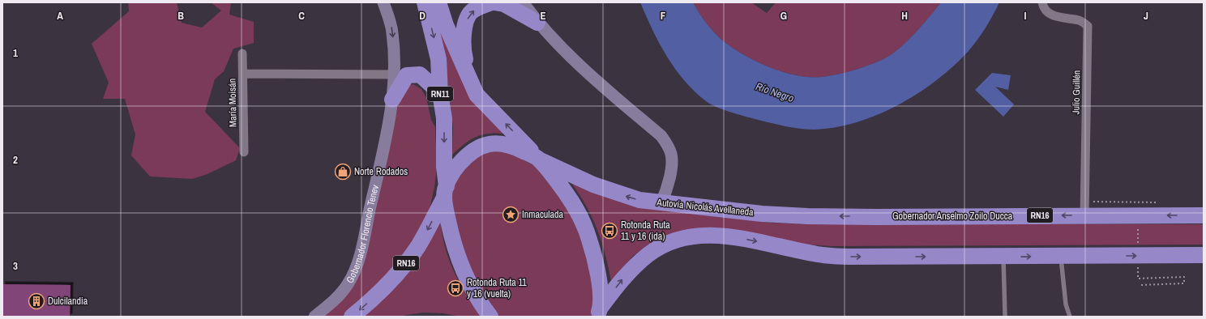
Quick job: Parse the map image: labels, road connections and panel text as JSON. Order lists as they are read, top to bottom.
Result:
{
  "streets": {
    "highway": [
      "RN11",
      "Autovía Nicolás Avellaneda",
      "RN16",
      "Gobernador Anselmo Zoilo Ducca"
    ],
    "street": ["Julio Guillén", "María Moisán", "Gobernador Florencio Tenev"]
  },
  "crossings": [
    ["Julio Guillén", "Gobernador Anselmo Zoilo Ducca"],
    ["RN11", "Autovía Nicolás Avellaneda"],
    ["RN11", "RN16"],
    ["Autovía Nicolás Avellaneda", "Gobernador Anselmo Zoilo Ducca"]
  ],
  "one_way": ["Autovía Nicolás Avellaneda"],
  "water": ["Río Negro"],
  "places": {
    "shop": ["Norte Rodados"],
    "place": ["Inmaculada"],
    "bus stop": ["Rotonda Ruta 11 y 16 (ida)", "Rotonda Ruta 11 y 16 (vuelta)"],
    "building": ["Dulcilandia"]
  },
  "grid": {
    "columns": [
      "A",
      "B",
      "C",
      "D",
      "E",
      "F",
      "G",
      "H",
      "I",
      "J"
    ],
    "rows": ["1", "2", "3"]
  }
}
